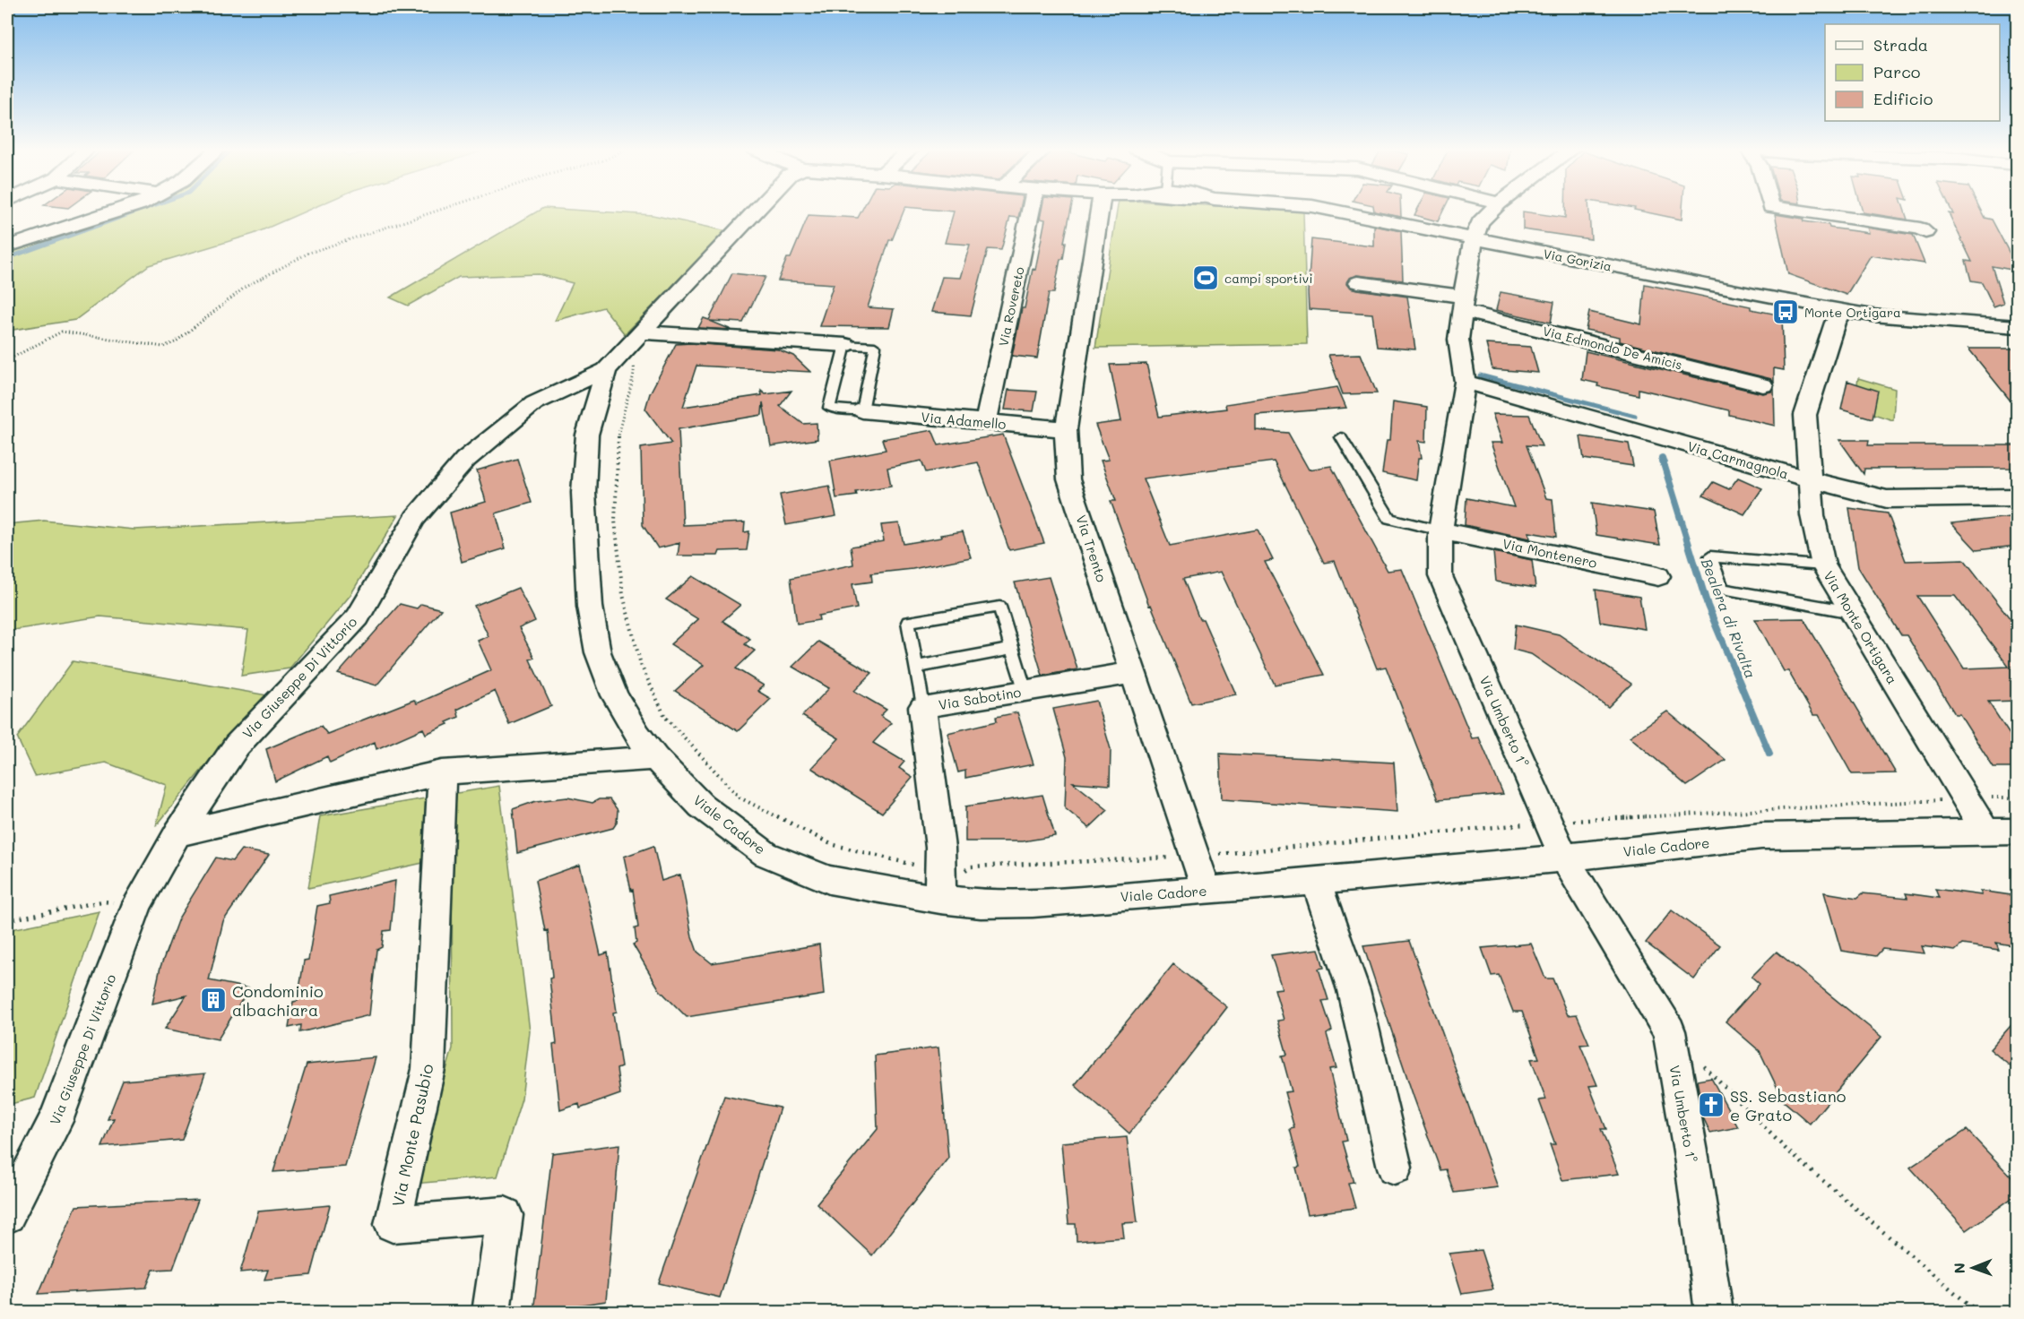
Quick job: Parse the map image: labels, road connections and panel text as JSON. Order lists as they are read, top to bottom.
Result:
{
  "streets": {
    "street": [
      "Via Gorizia",
      "Via Rovereto",
      "Via Edmondo De Amicis",
      "Via Adamello",
      "Via Carmagnola",
      "Via Trento",
      "Via Montenero",
      "Via Monte Ortigara",
      "Via Giuseppe Di Vittorio",
      "Via Sabotino",
      "Via Umberto 1°",
      "Viale Cadore",
      "Via Monte Pasubio"
    ]
  },
  "crossings": [
    ["Via Gorizia", "Via Monte Ortigara"],
    ["Via Gorizia", "Via Umberto 1°"],
    ["Via Rovereto", "Via Adamello"],
    ["Via Edmondo De Amicis", "Via Umberto 1°"],
    ["Via Adamello", "Via Trento"],
    ["Via Carmagnola", "Via Monte Ortigara"],
    ["Via Carmagnola", "Via Umberto 1°"],
    ["Via Trento", "Via Sabotino"],
    ["Via Trento", "Viale Cadore"],
    ["Via Montenero", "Via Umberto 1°"],
    ["Via Monte Ortigara", "Viale Cadore"],
    ["Via Giuseppe Di Vittorio", "Viale Cadore"],
    ["Via Sabotino", "Viale Cadore"],
    ["Via Umberto 1°", "Viale Cadore"]
  ],
  "water": ["Bealera di Rivalta"],
  "places": {
    "sports": ["campi sportivi"],
    "bus stop": ["Monte Ortigara"],
    "building": ["Condominio albachiara"],
    "church": ["SS. Sebastiano e Grato"]
  },
  "legend": ["Strada", "Parco", "Edificio"],
  "north": "left"
}
